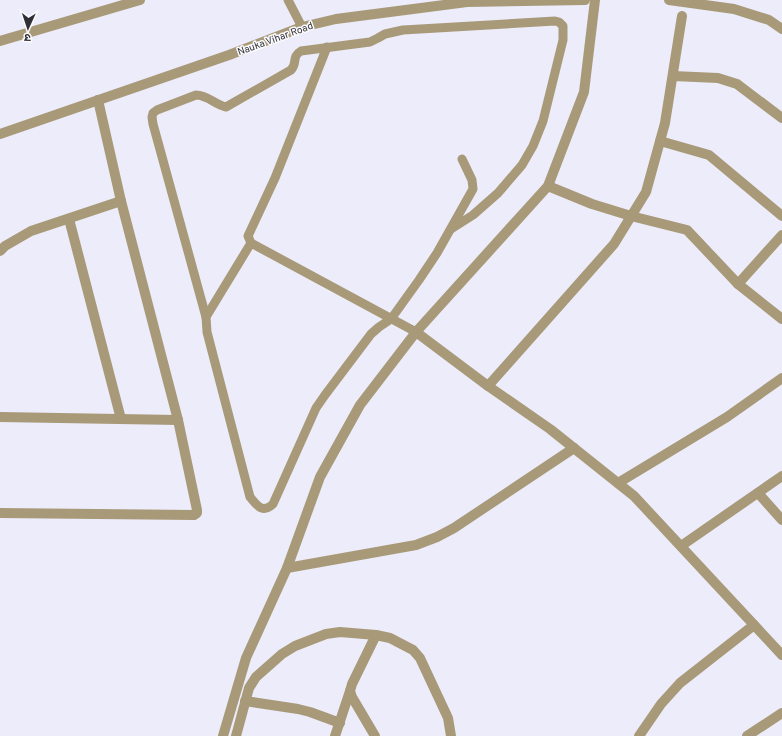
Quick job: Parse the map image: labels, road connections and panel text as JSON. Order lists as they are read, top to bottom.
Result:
{
  "streets": {
    "street": ["Nauka Vihar Road"]
  },
  "north": "bottom"
}
